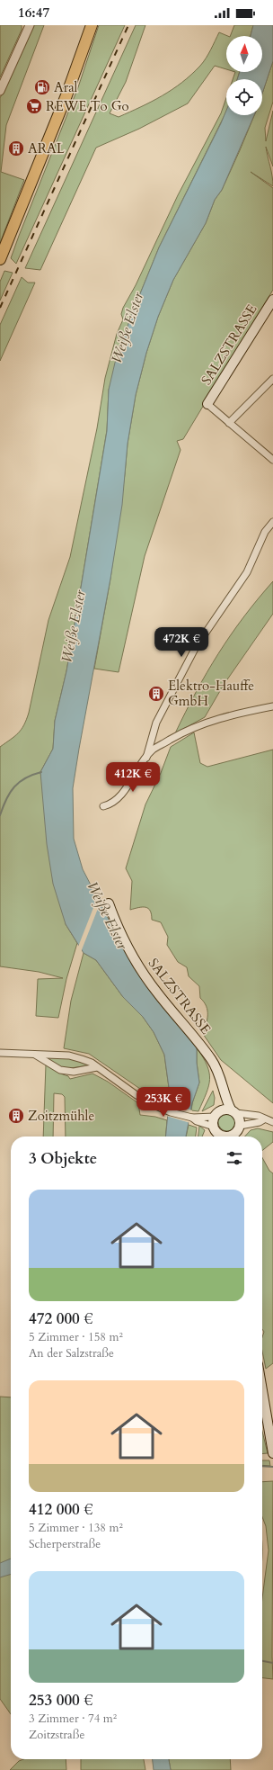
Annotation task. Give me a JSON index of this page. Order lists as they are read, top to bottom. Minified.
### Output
{"streets":{"main road":["SALZSTRASSE"]},"water":["Weiße Elster"],"places":{"fuel station":["Aral"],"supermarket":["REWE To Go"],"building":["ARAL","Elektro-Hauffe GmbH","Zoitzmühle"]},"north":"top","page":{"status":"16:47","price":["472K €","412K €","253K €"],"heading":"3 Objekte","list":[{"name":"472 000 €","note":"5 Zimmer · 158 m² · An der Salzstraße"},{"name":"412 000 €","note":"5 Zimmer · 138 m² · Scherperstraße"},{"name":"253 000 €","note":"3 Zimmer · 74 m² · Zoitzstraße"}]}}
